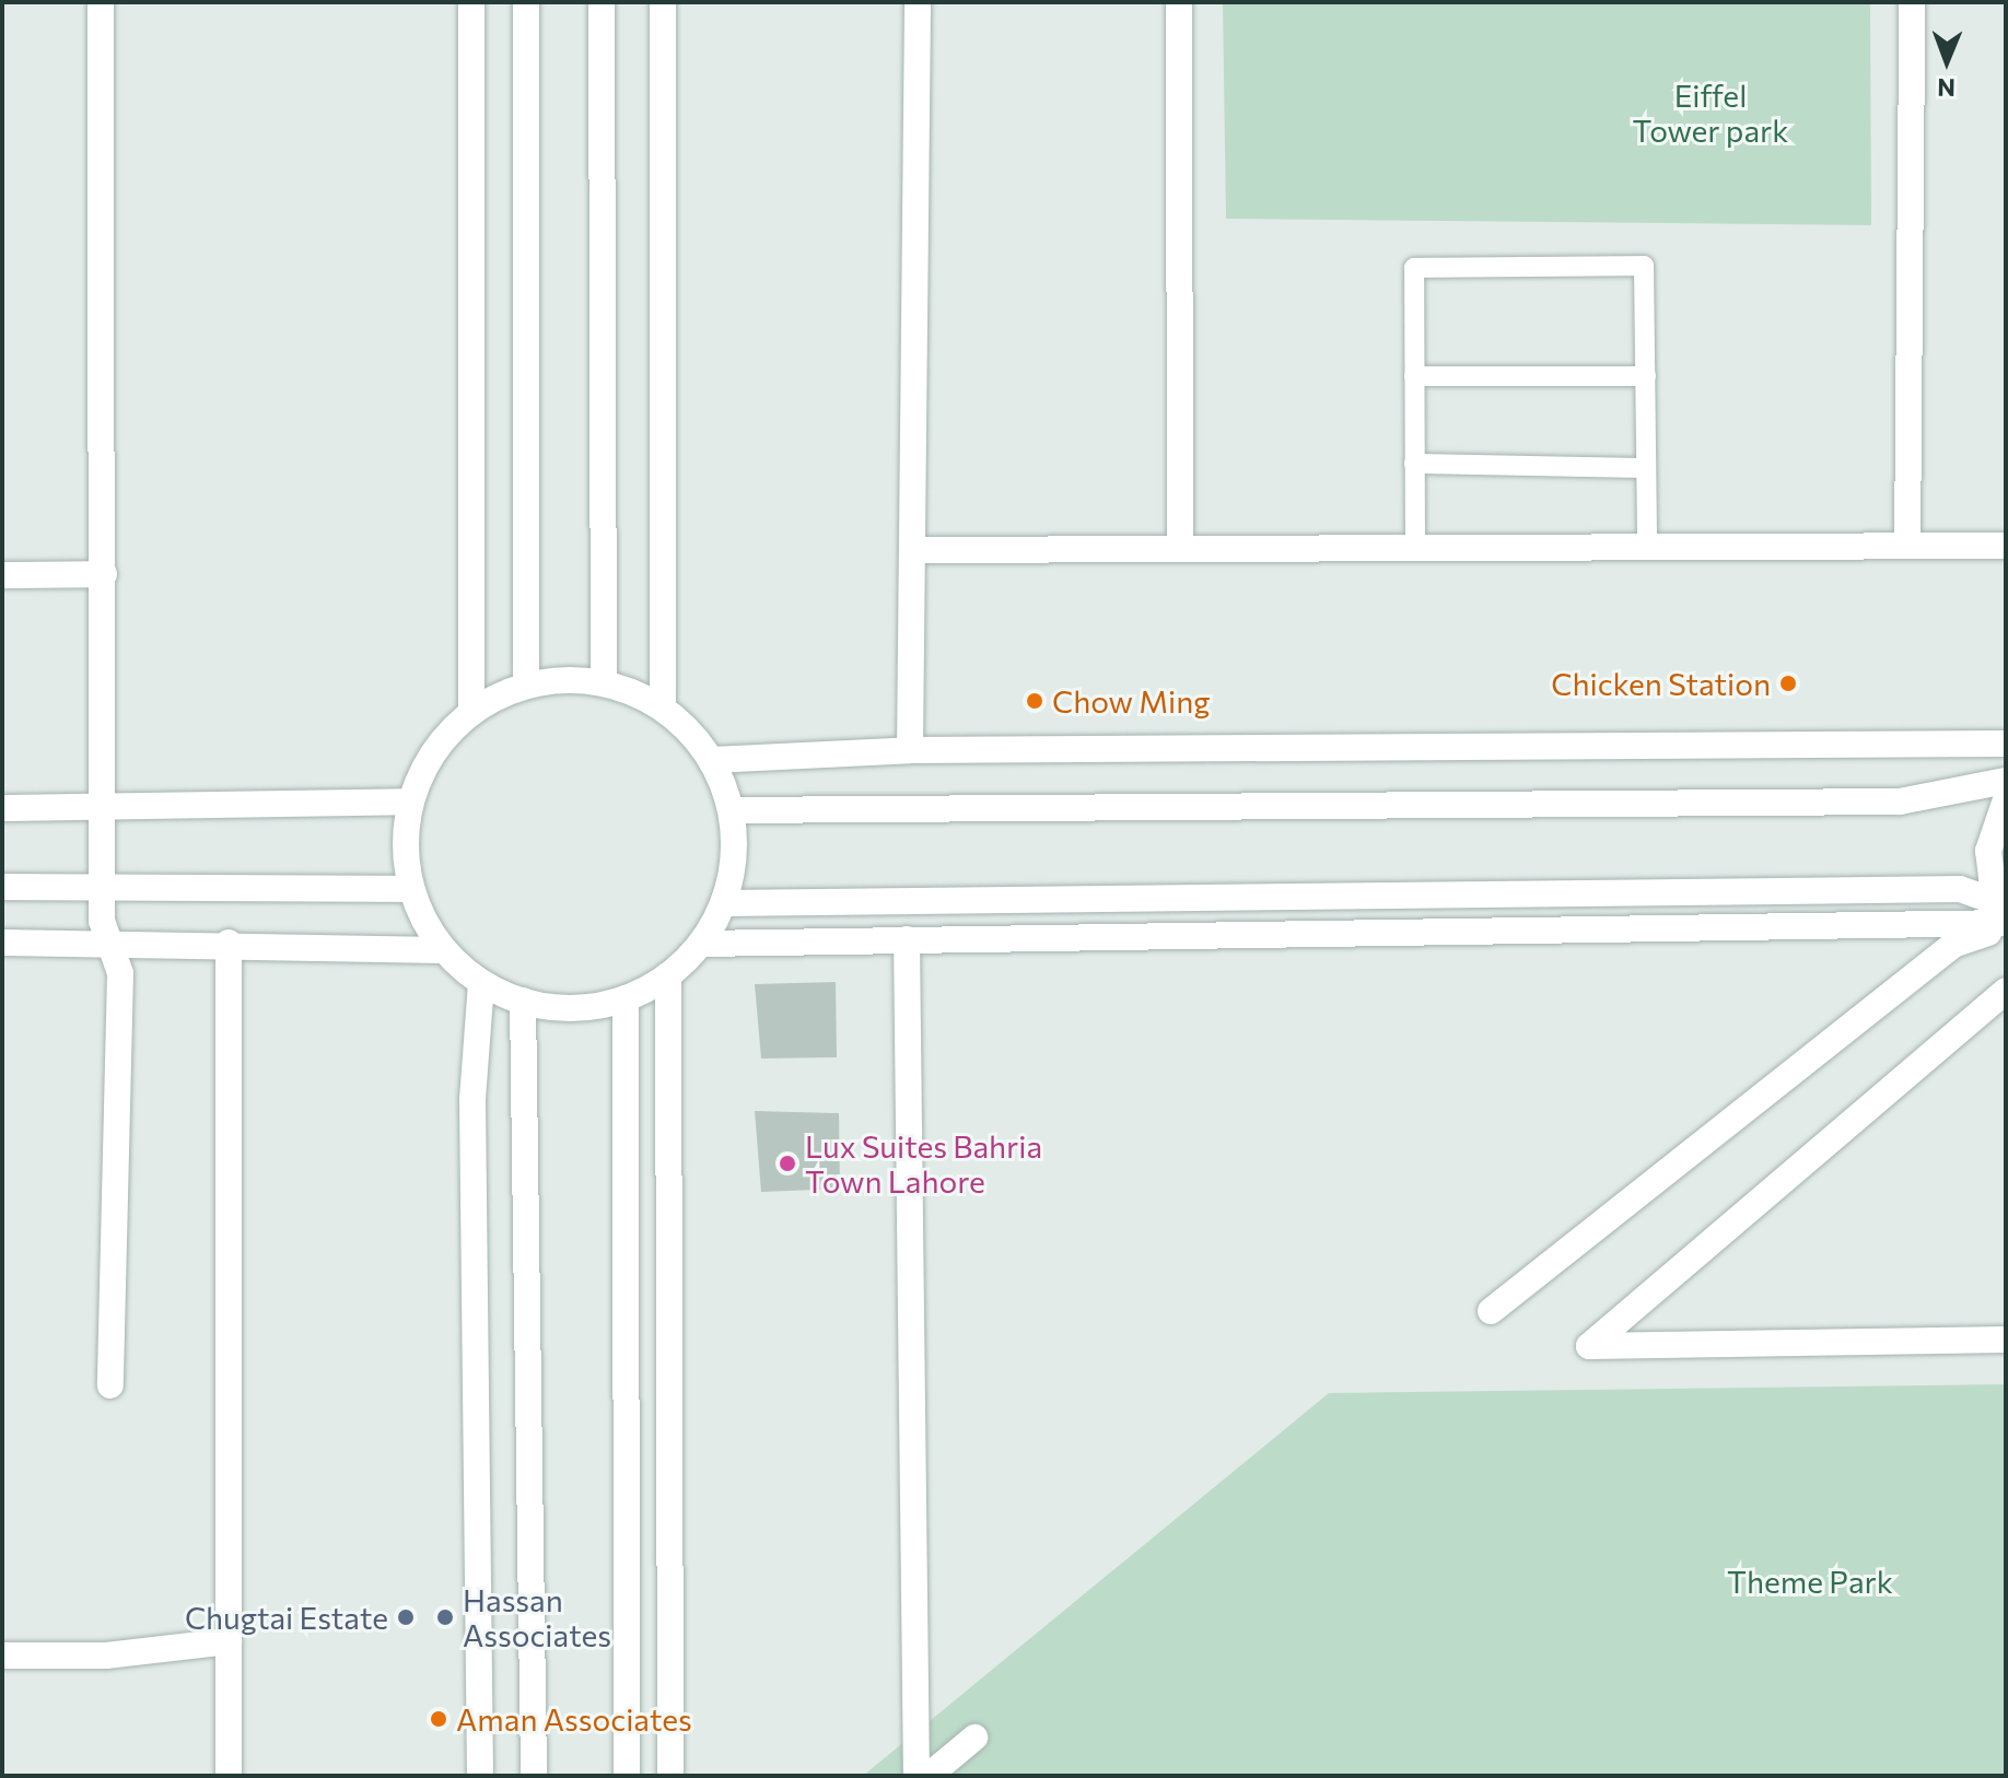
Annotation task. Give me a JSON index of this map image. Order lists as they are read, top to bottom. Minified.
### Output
{"parks":["Eiffel Tower park","Theme Park"],"places":["Chicken Station","Chow Ming","Lux Suites Bahria Town Lahore","Chugtai Estate","Hassan Associates","Aman Associates"],"north":"bottom"}
